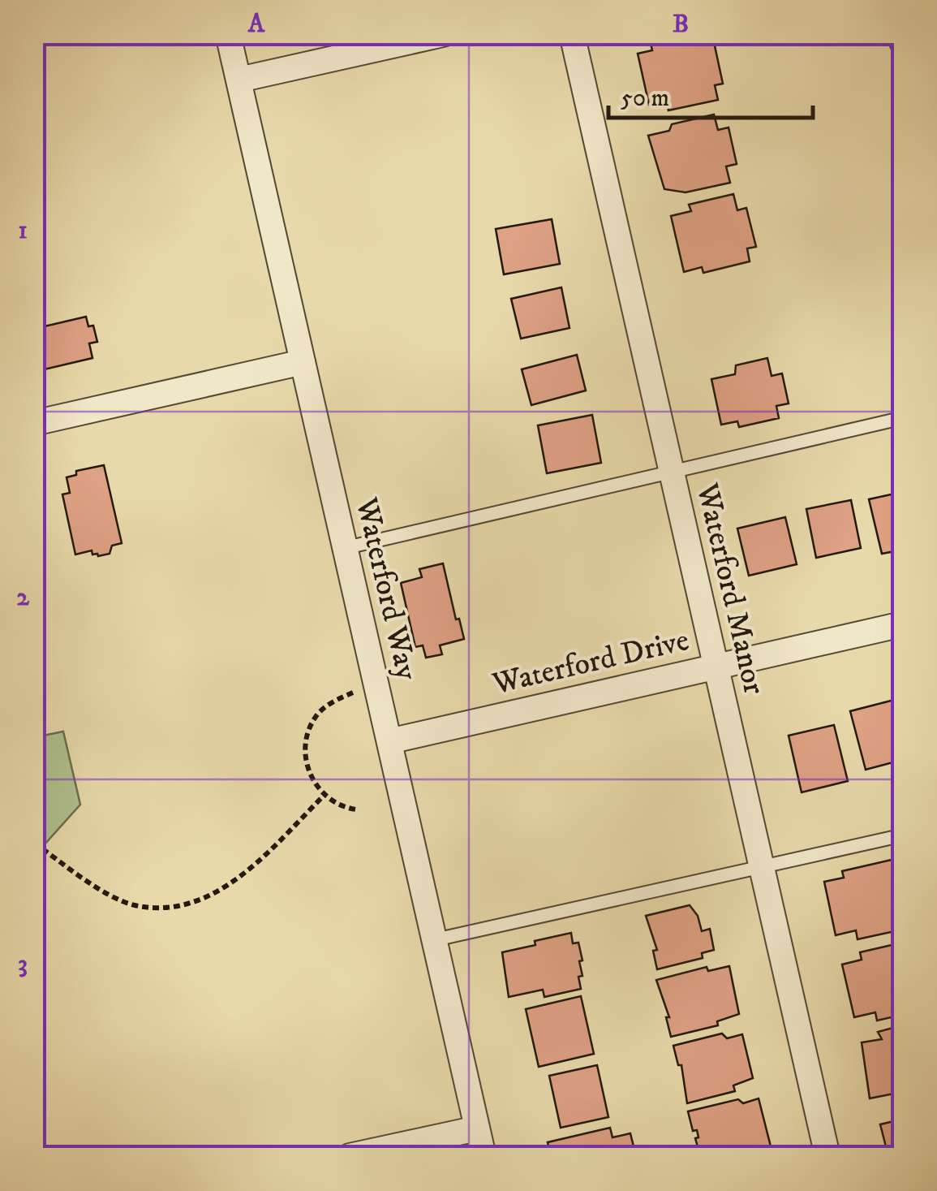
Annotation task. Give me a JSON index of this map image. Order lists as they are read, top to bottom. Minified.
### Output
{"streets":{"street":["Waterford Way","Waterford Manor","Waterford Drive"]},"crossings":[["Waterford Way","Waterford Drive"],["Waterford Manor","Waterford Drive"]],"scale_bar":"50 m","grid":{"columns":["A","B"],"rows":["1","2","3"]}}
